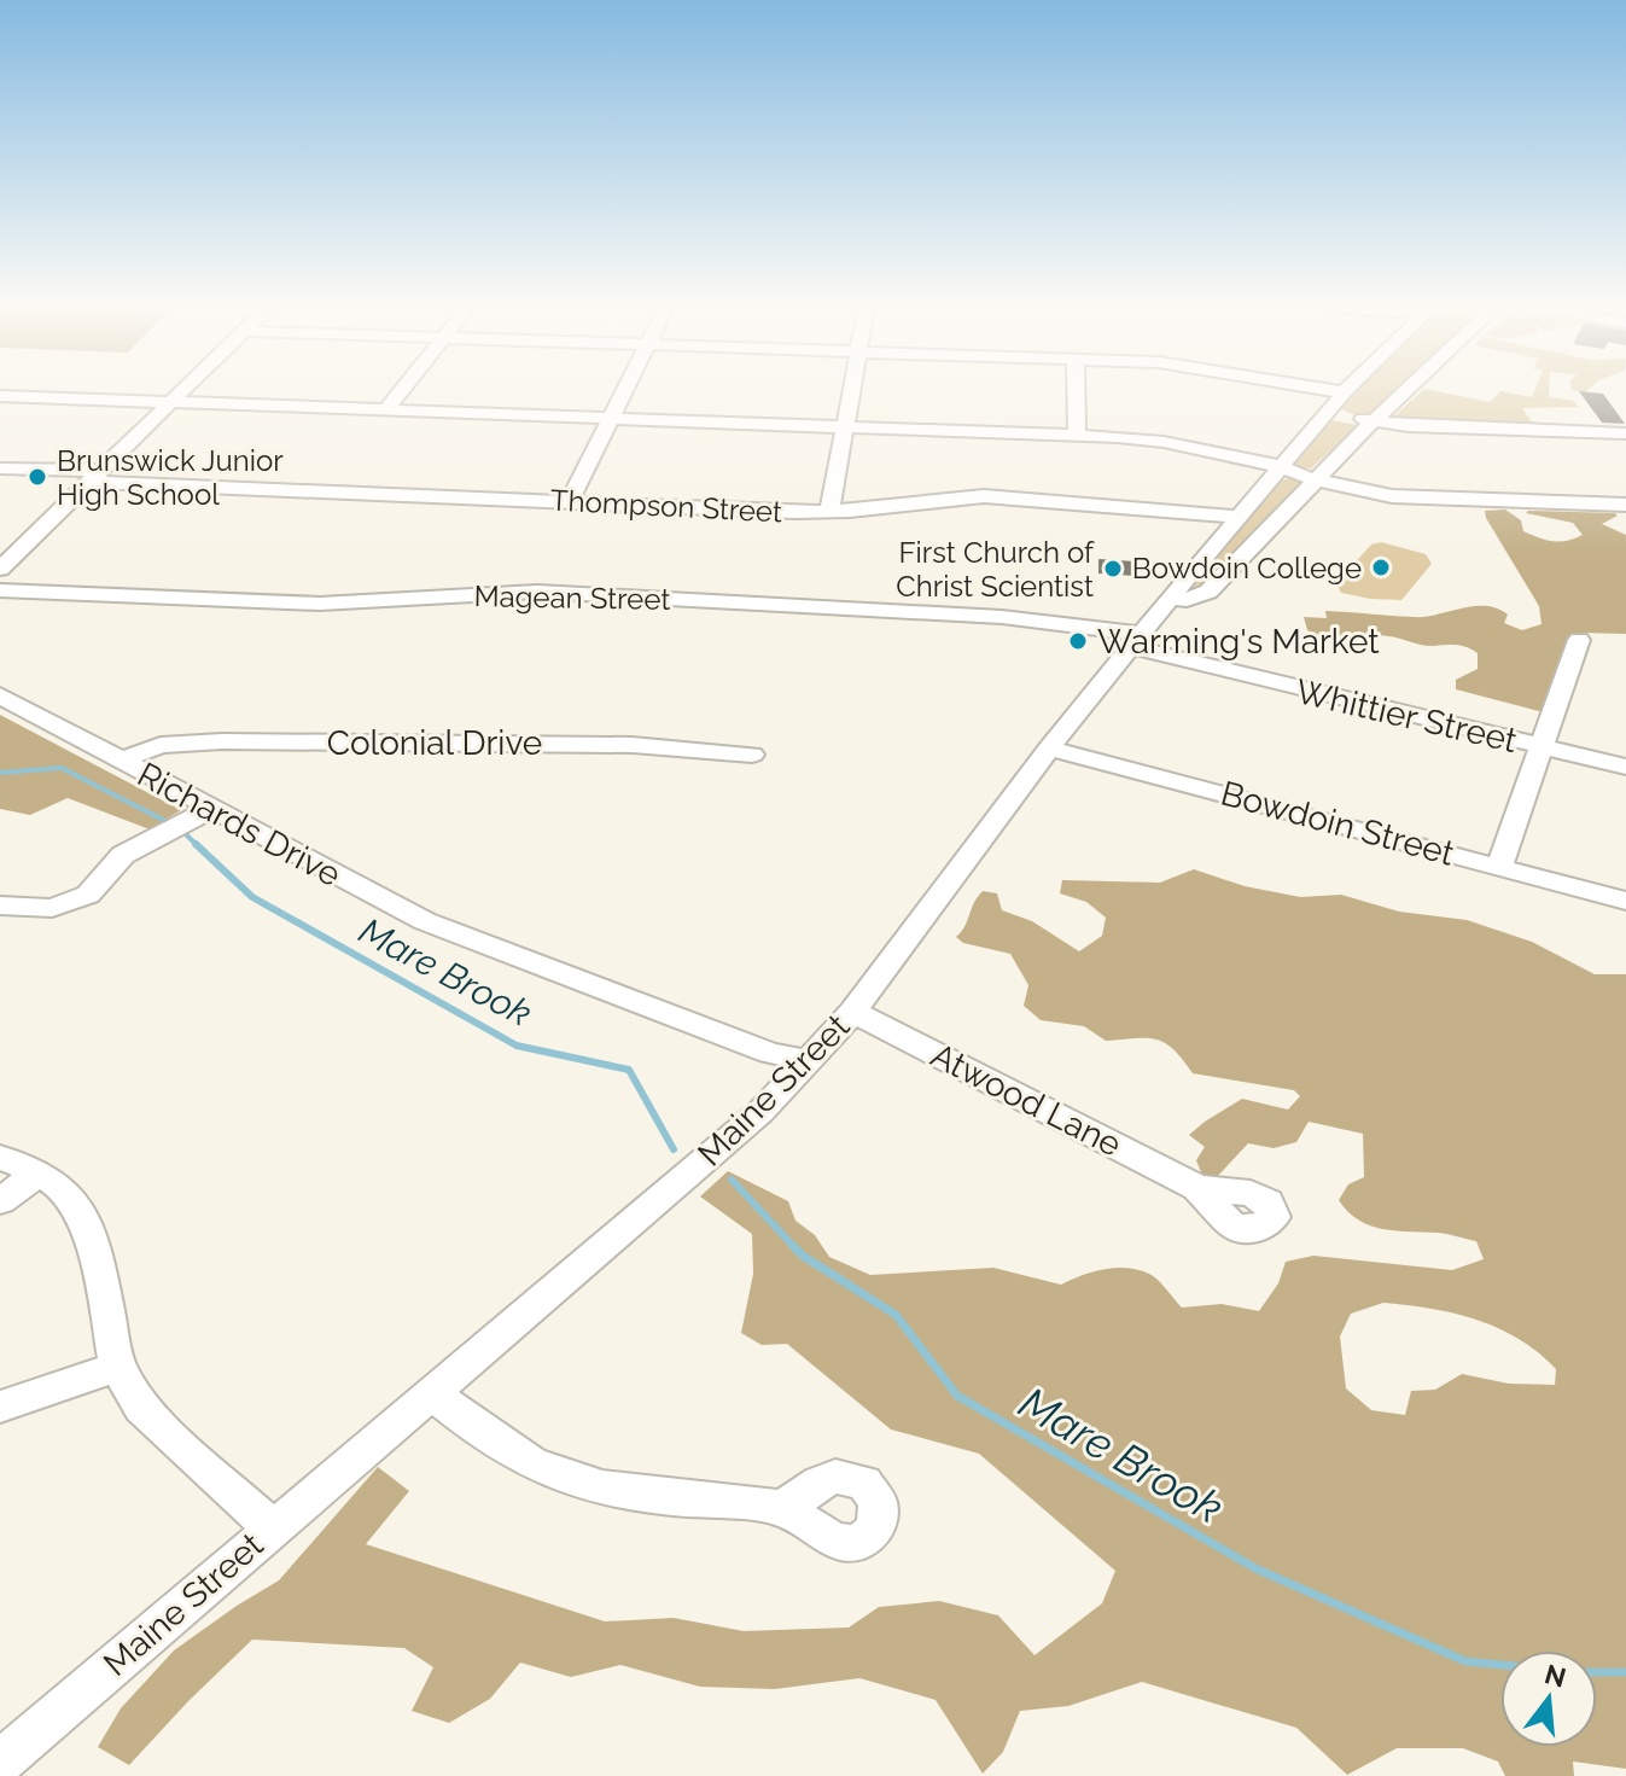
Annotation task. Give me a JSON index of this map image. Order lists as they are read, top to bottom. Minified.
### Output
{"streets":{"street":["Thompson Street","Magean Street","Whittier Street","Colonial Drive","Bowdoin Street","Richards Drive","Maine Street","Atwood Lane"]},"crossings":[["Thompson Street","Maine Street"],["Magean Street","Whittier Street"],["Magean Street","Maine Street"],["Whittier Street","Maine Street"],["Colonial Drive","Richards Drive"],["Bowdoin Street","Maine Street"],["Richards Drive","Maine Street"],["Maine Street","Atwood Lane"]],"water":["Mare Brook"],"places":["Brunswick Junior High School","Bowdoin College","First Church of Christ Scientist","Warming's Market"],"north":"top"}
